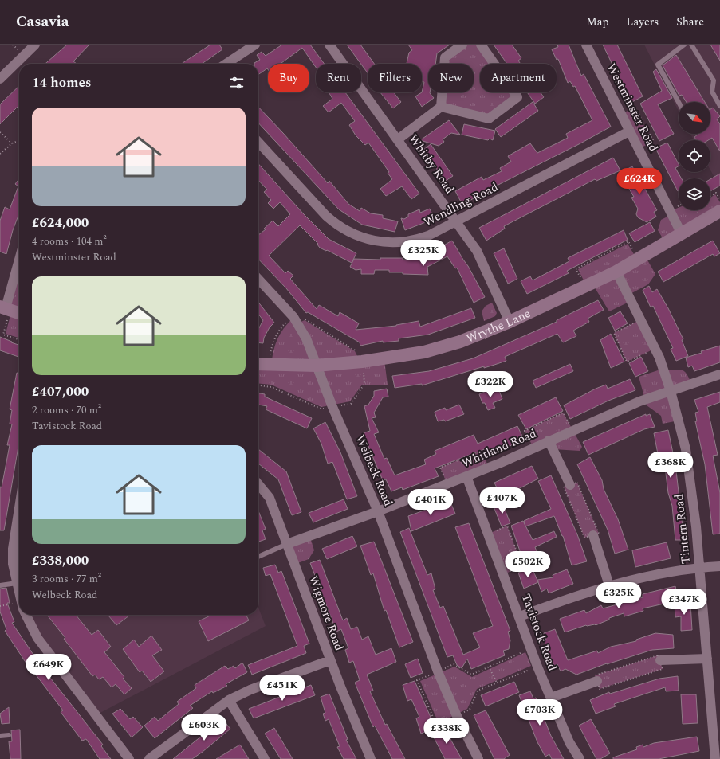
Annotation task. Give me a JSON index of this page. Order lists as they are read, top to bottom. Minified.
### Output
{"streets":{"main road":["Wrythe Lane"],"street":["Westminster Road","Whitby Road","Wendling Road","Whitland Road","Welbeck Road","Tintern Road","Wigmore Road","Tavistock Road"]},"crossings":[["Westminster Road","Wendling Road"],["Westminster Road","Wrythe Lane"],["Whitby Road","Wendling Road"],["Whitby Road","Wrythe Lane"],["Wrythe Lane","Welbeck Road"],["Wrythe Lane","Tintern Road"],["Whitland Road","Welbeck Road"],["Whitland Road","Tintern Road"],["Whitland Road","Wigmore Road"],["Whitland Road","Tavistock Road"]],"north":"bottom right","page":{"header":"Casavia","nav":["Map","Layers","Share"],"chip":["Buy","Rent","Filters","New","Apartment"],"heading":"14 homes","list":[{"name":"£624,000","note":"4 rooms · 104 m² · Westminster Road"},{"name":"£407,000","note":"2 rooms · 70 m² · Tavistock Road"},{"name":"£338,000","note":"3 rooms · 77 m² · Welbeck Road"}],"price":["£624K","£325K","£322K","£368K","£407K","£401K","£502K","£325K","£347K","£649K","£451K","£703K","£603K","£338K"]}}
